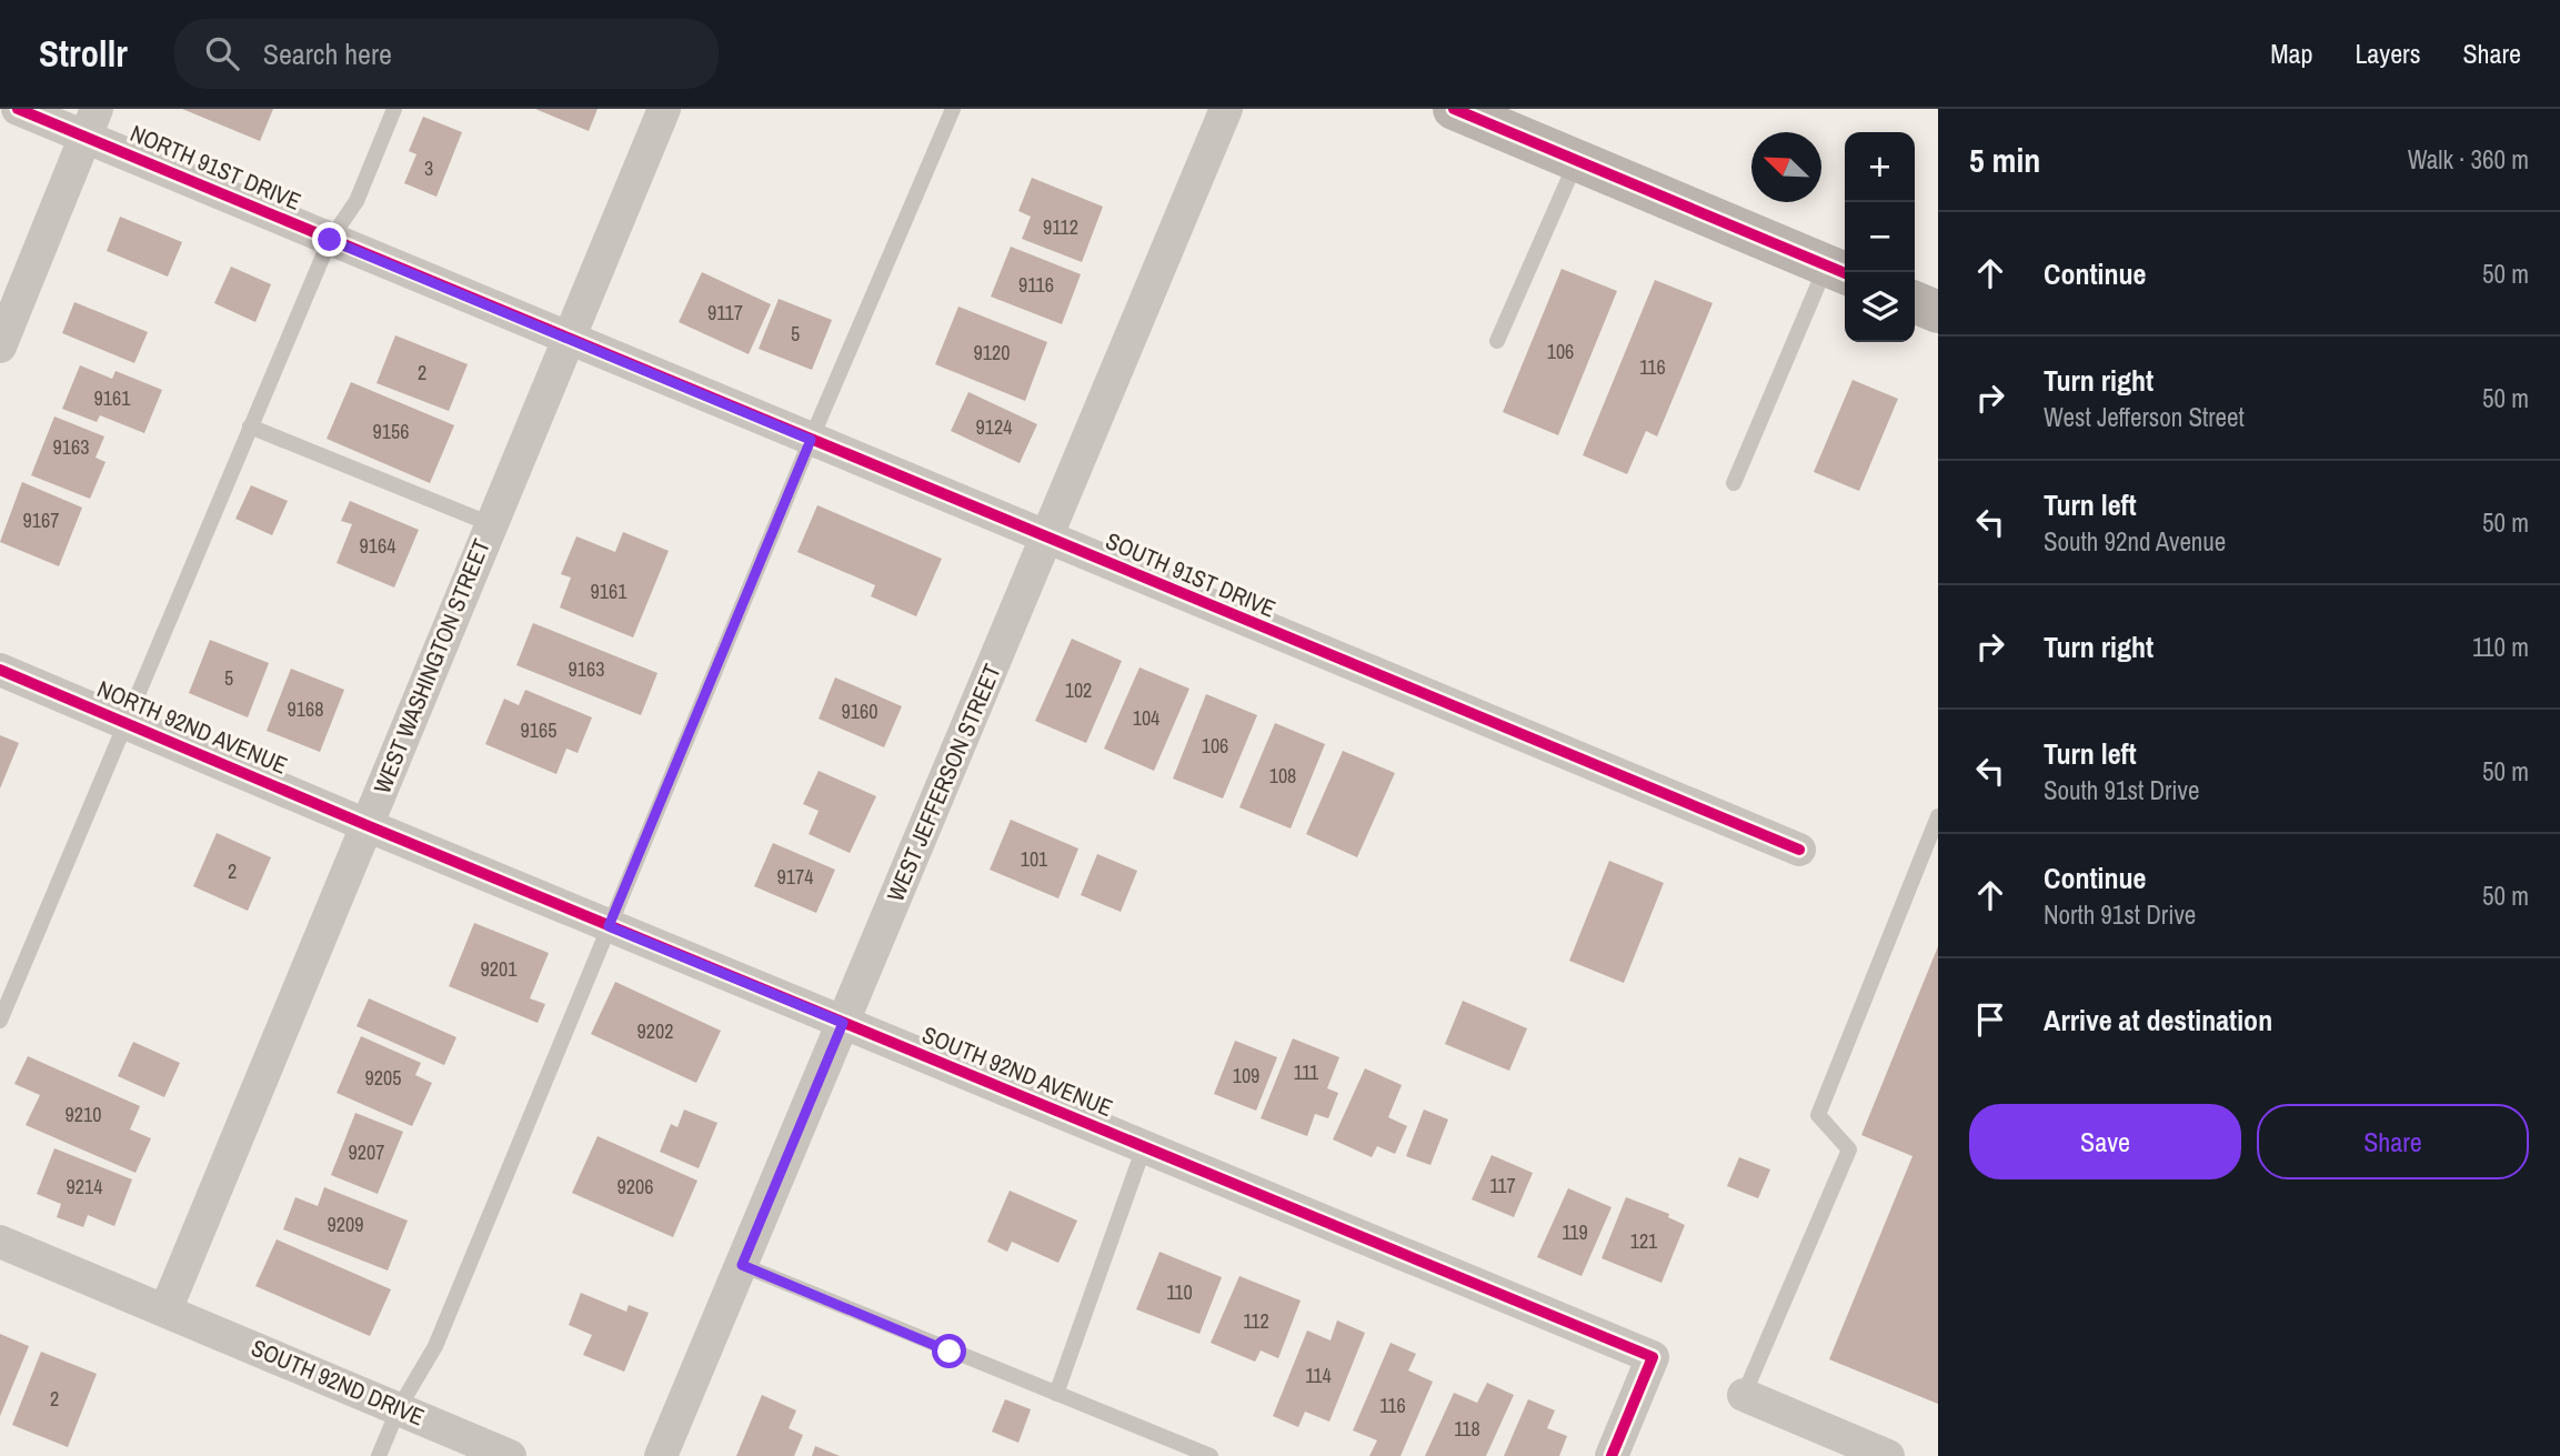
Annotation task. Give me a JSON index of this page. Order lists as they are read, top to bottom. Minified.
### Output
{"streets":{"street":["NORTH 91ST DRIVE","SOUTH 91ST DRIVE","WEST WASHINGTON STREET","NORTH 92ND AVENUE","WEST JEFFERSON STREET","SOUTH 92ND AVENUE","SOUTH 92ND DRIVE"]},"crossings":[["NORTH 91ST DRIVE","SOUTH 91ST DRIVE"],["NORTH 91ST DRIVE","WEST WASHINGTON STREET"],["SOUTH 91ST DRIVE","WEST WASHINGTON STREET"],["SOUTH 91ST DRIVE","WEST JEFFERSON STREET"],["WEST WASHINGTON STREET","NORTH 92ND AVENUE"],["WEST WASHINGTON STREET","SOUTH 92ND AVENUE"],["WEST WASHINGTON STREET","SOUTH 92ND DRIVE"],["NORTH 92ND AVENUE","SOUTH 92ND AVENUE"],["WEST JEFFERSON STREET","SOUTH 92ND AVENUE"]],"house_numbers":["3","9112","9116","9117","5","106","9120","116","2","9161","9124","9156","9163","9167","9164","9161","9163","5","102","9168","9160","104","9165","106","108","101","2","9174","9201","9202","111","109","9205","9210","9207","117","9214","9206","9209","119","121","110","112","114","2","116","118"],"north":"top left","page":{"header":"Strollr","search":"Search here","nav":["Map","Layers","Share"],"heading":["5 min","Walk · 360 m"],"map_buttons":["+","−"],"list":[["Continue","50 m"],["Turn right","West Jefferson Street","50 m"],["Turn left","South 92nd Avenue","50 m"],["Turn right","110 m"],["Turn left","South 91st Drive","50 m"],["Continue","North 91st Drive","50 m"],"Arrive at destination"],"buttons":["Save","Share"]}}
